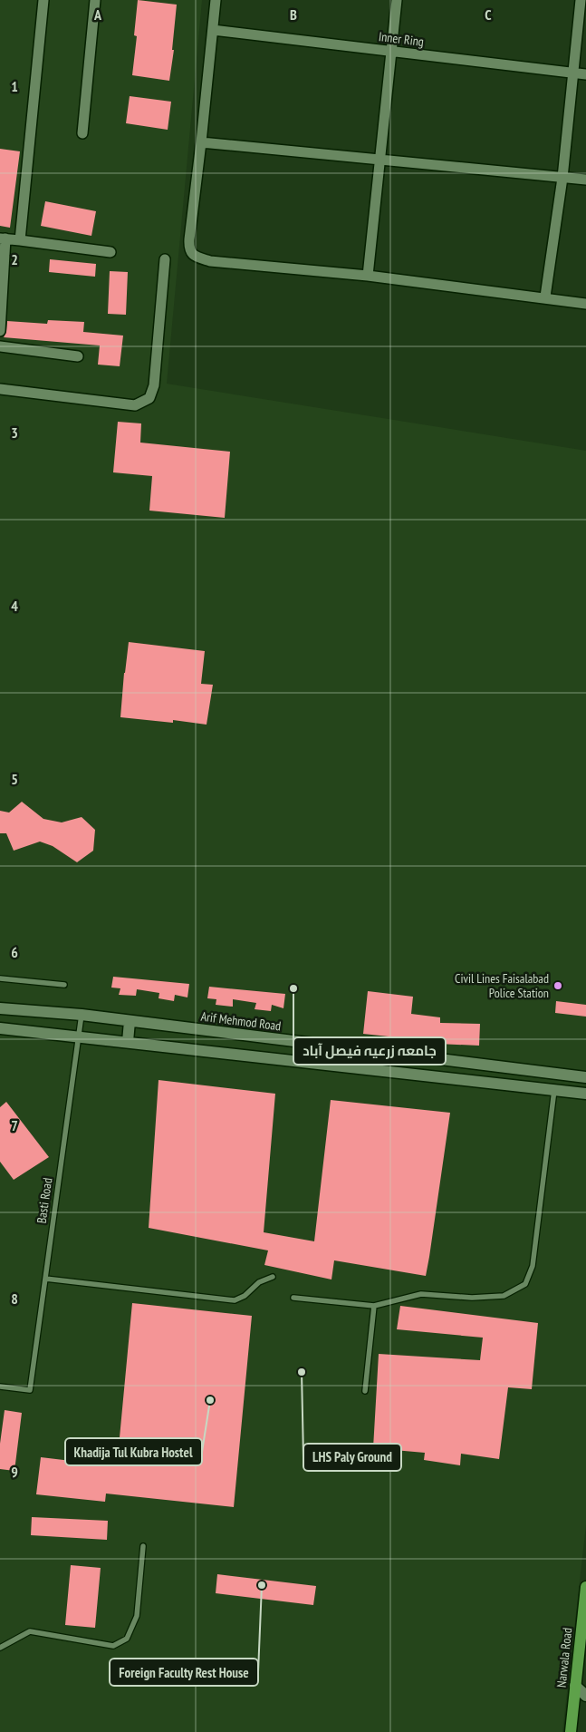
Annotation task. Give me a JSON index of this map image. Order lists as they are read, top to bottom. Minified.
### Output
{"streets":{"main road":["Narwala Road"],"street":["Inner Ring","Arif Mehmod Road"],"lane":["Basti Road"]},"crossings":[["Arif Mehmod Road","Basti Road"]],"places":["Civil Lines Faisalabad Police Station","جامعہ زرعیہ فیصل آباد","LHS Paly Ground","Khadija Tul Kubra Hostel","Foreign Faculty Rest House"],"grid":{"columns":["A","B","C"],"rows":["1","2","3","4","5","6","7","8","9"]}}
